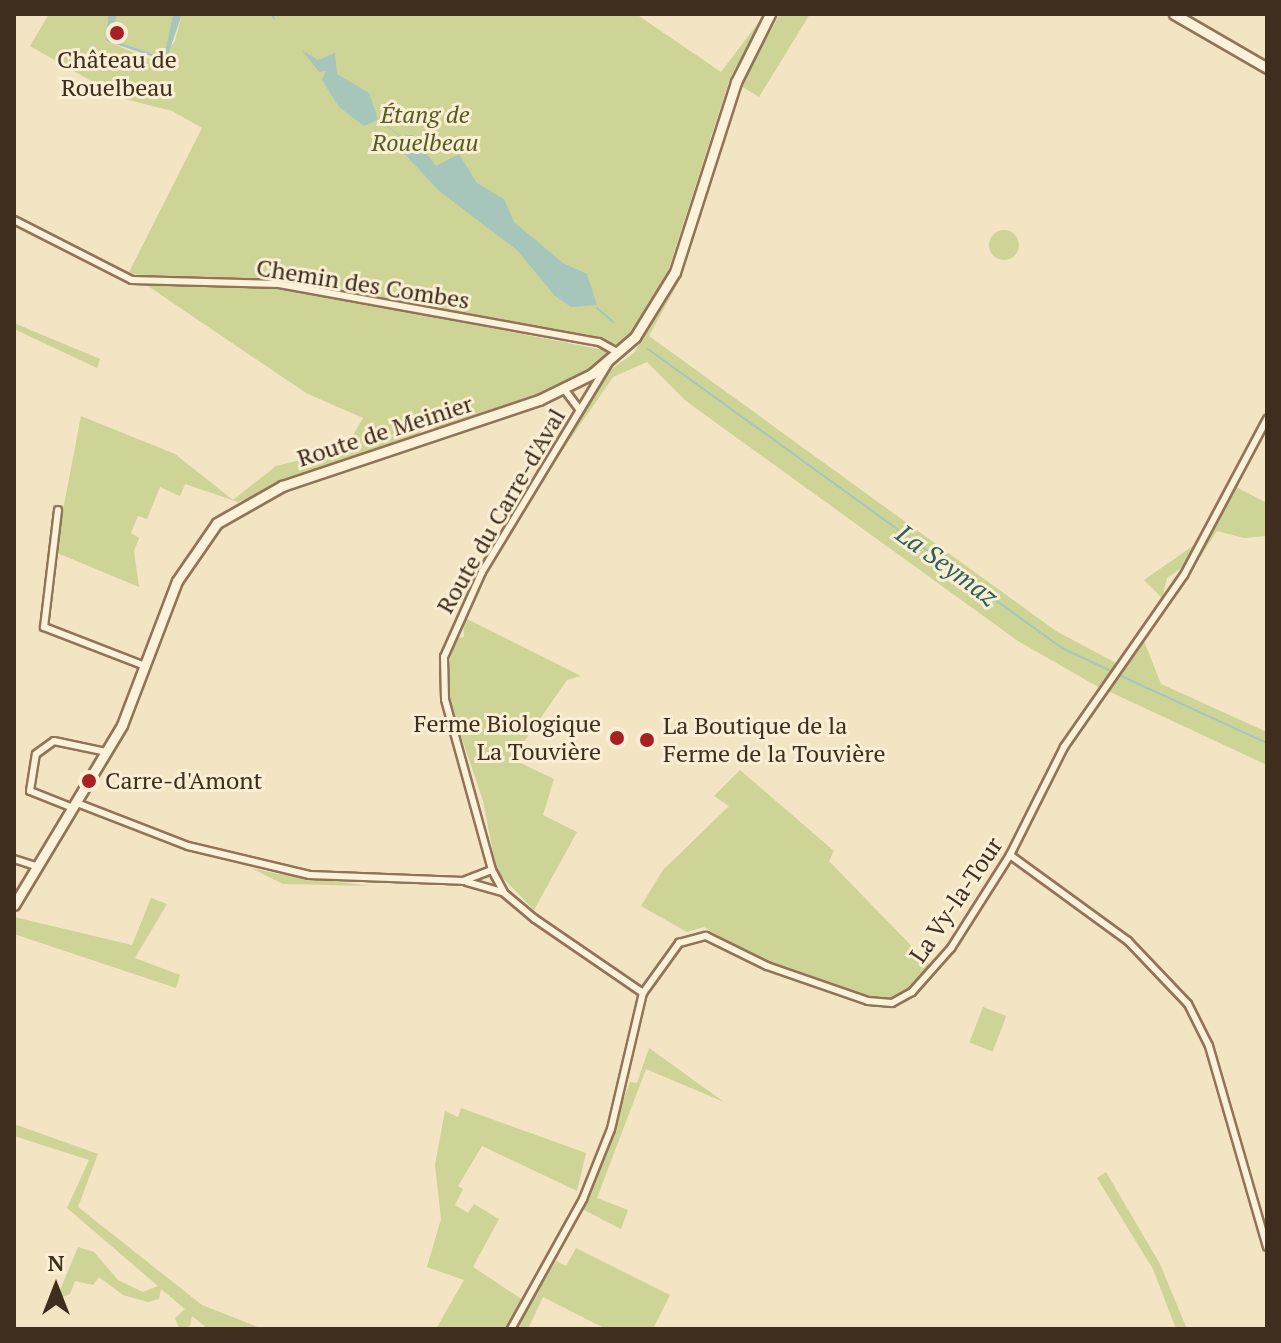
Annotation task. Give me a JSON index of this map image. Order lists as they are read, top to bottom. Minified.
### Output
{"streets":{"street":["Chemin des Combes","Route de Meinier","Route du Carre-d'Aval","La Vy-la-Tour"]},"crossings":[["Chemin des Combes","Route de Meinier"],["Route de Meinier","Route du Carre-d'Aval"]],"water":["La Seymaz"],"parks":["Étang de Rouelbeau"],"places":["Château de Rouelbeau","Ferme Biologique La Touvière","La Boutique de la Ferme de la Touvière","Carre-d'Amont"],"north":"top"}
